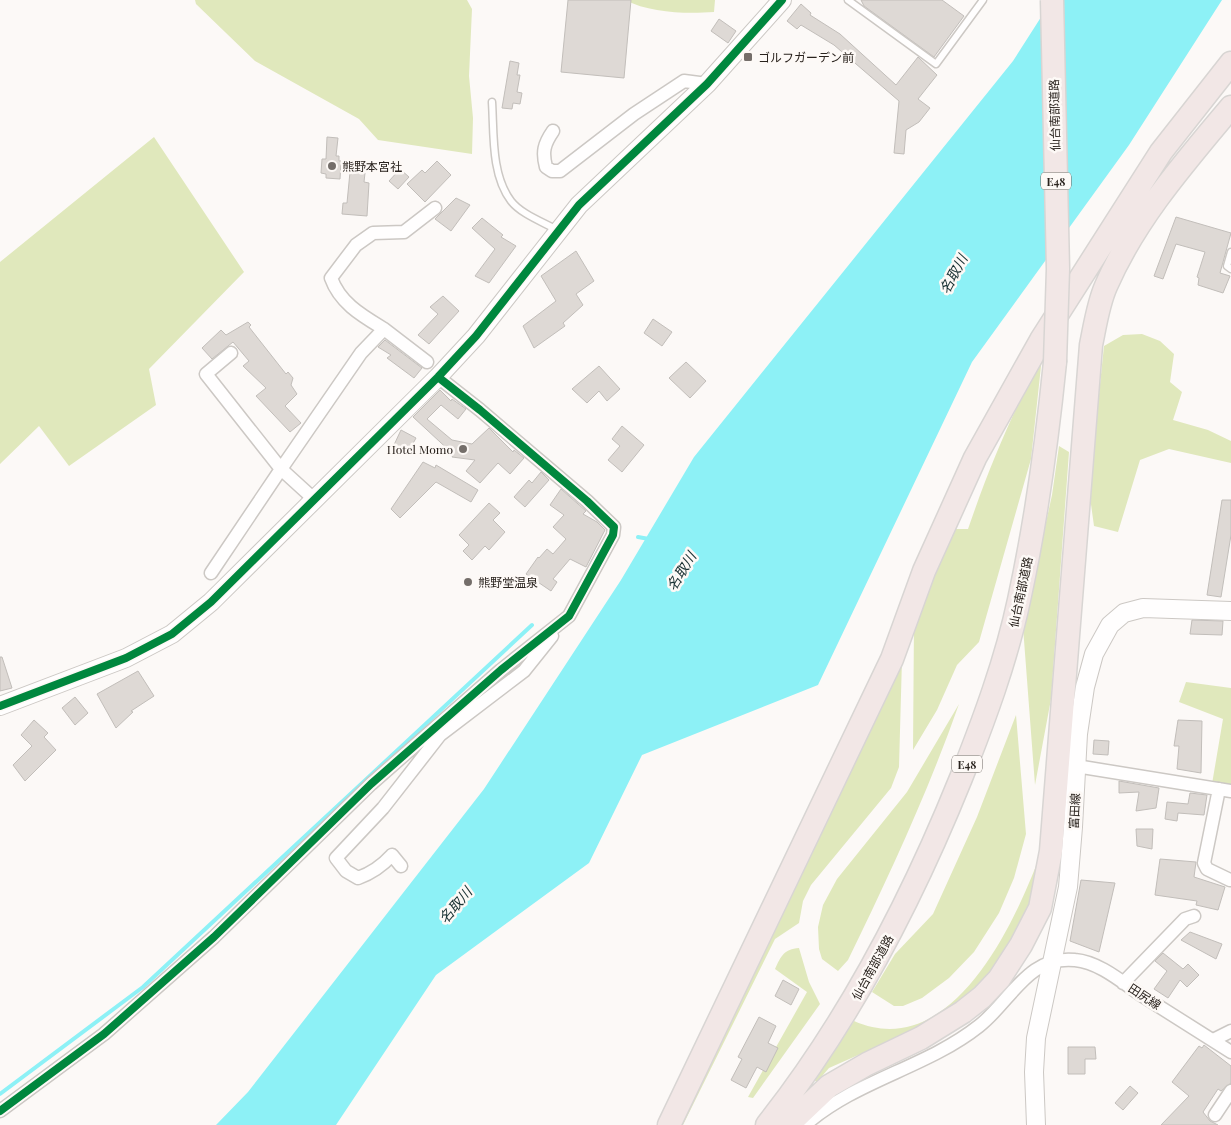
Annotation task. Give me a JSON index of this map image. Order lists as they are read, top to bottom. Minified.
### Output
{"streets":{"highway":["仙台南部道路","E48"],"street":["富田線","田尻線"]},"crossings":[["富田線","田尻線"]],"water":["名取川"],"places":{"transit":["ゴルフガーデン前"],"other":["熊野本宮社","Hotel Momo","熊野堂温泉"]}}
